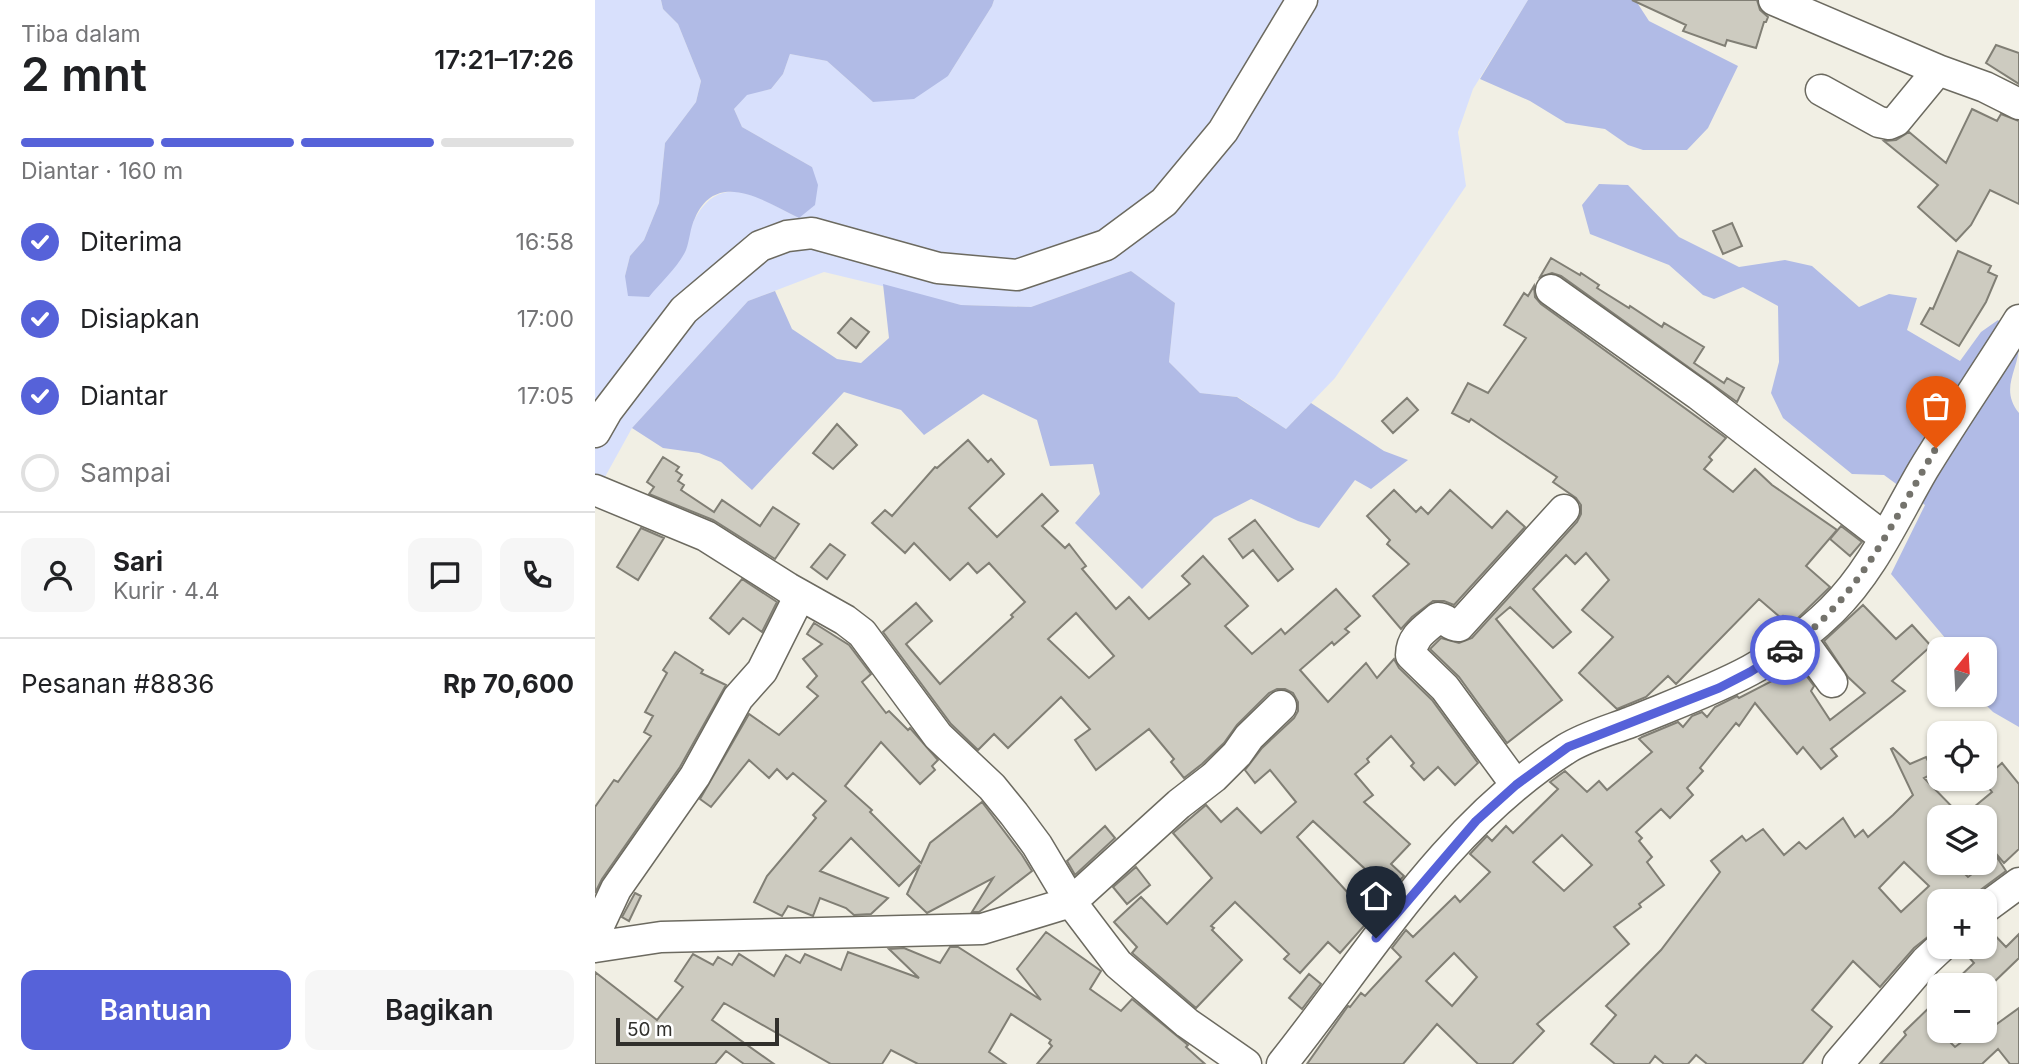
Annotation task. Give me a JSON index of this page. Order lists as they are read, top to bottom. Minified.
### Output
{"scale_bar":"50 m","north":"top","page":{"heading":["2 mnt","Tiba dalam","17:21–17:26"],"panel":["Sari","Kurir · 4.4","Pesanan #8836","Rp 70,600"],"bar":"Diantar · 160 m","list":[["Diterima","16:58"],["Disiapkan","17:00"],["Diantar","17:05"],"Sampai"],"map_buttons":["+","−"],"buttons":["Bantuan","Bagikan"],"scale":"50 m"}}
